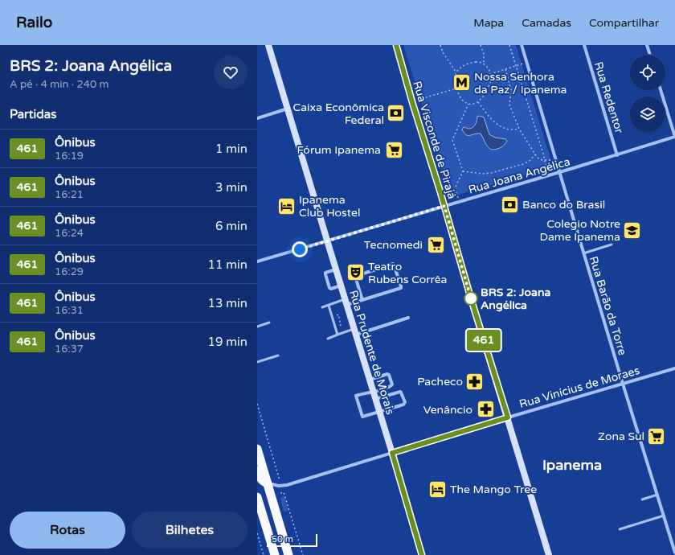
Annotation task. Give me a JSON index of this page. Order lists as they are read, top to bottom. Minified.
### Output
{"streets":{"main road":["Rua Visconde de Pirajá","Rua Prudente de Morais"],"street":["Rua Redentor","Rua Joana Angélica","Rua Barão da Torre","Rua Vinícius de Moraes"]},"crossings":[["Rua Redentor","Rua Joana Angélica"],["Rua Visconde de Pirajá","Rua Joana Angélica"],["Rua Visconde de Pirajá","Rua Vinícius de Moraes"],["Rua Joana Angélica","Rua Barão da Torre"],["Rua Joana Angélica","Rua Prudente de Morais"],["Rua Barão da Torre","Rua Vinícius de Moraes"],["Rua Prudente de Morais","Rua Vinícius de Moraes"]],"districts":["Ipanema"],"places":{"metro station":["Nossa Senhora da Paz / Ipanema"],"bank":["Caixa Econômica Federal","Banco do Brasil"],"supermarket":["Fórum Ipanema","Tecnomedi","Zona Sul"],"hotel":["Ipanema Club Hostel","The Mango Tree"],"school or university":["Colegio Notre Dame Ipanema"],"theatre":["Teatro Rubens Corrêa"],"other":["BRS 2: Joana Angélica"],"pharmacy":["Pacheco","Venâncio"]},"lines":["bus line 461"],"scale_bar":"50 m","page":{"header":"Railo","nav":["Mapa","Camadas","Compartilhar"],"heading":[["BRS 2: Joana Angélica","A pé · 4 min · 240 m"],"Partidas"],"on_map":"461","list":[{"mark":"461","name":"Ônibus","note":"16:19","value":"1 min"},{"mark":"461","name":"Ônibus","note":"16:21","value":"3 min"},{"mark":"461","name":"Ônibus","note":"16:24","value":"6 min"},{"mark":"461","name":"Ônibus","note":"16:29","value":"11 min"},{"mark":"461","name":"Ônibus","note":"16:31","value":"13 min"},{"mark":"461","name":"Ônibus","note":"16:37","value":"19 min"}],"buttons":["Rotas","Bilhetes"],"scale":"50 m"}}
